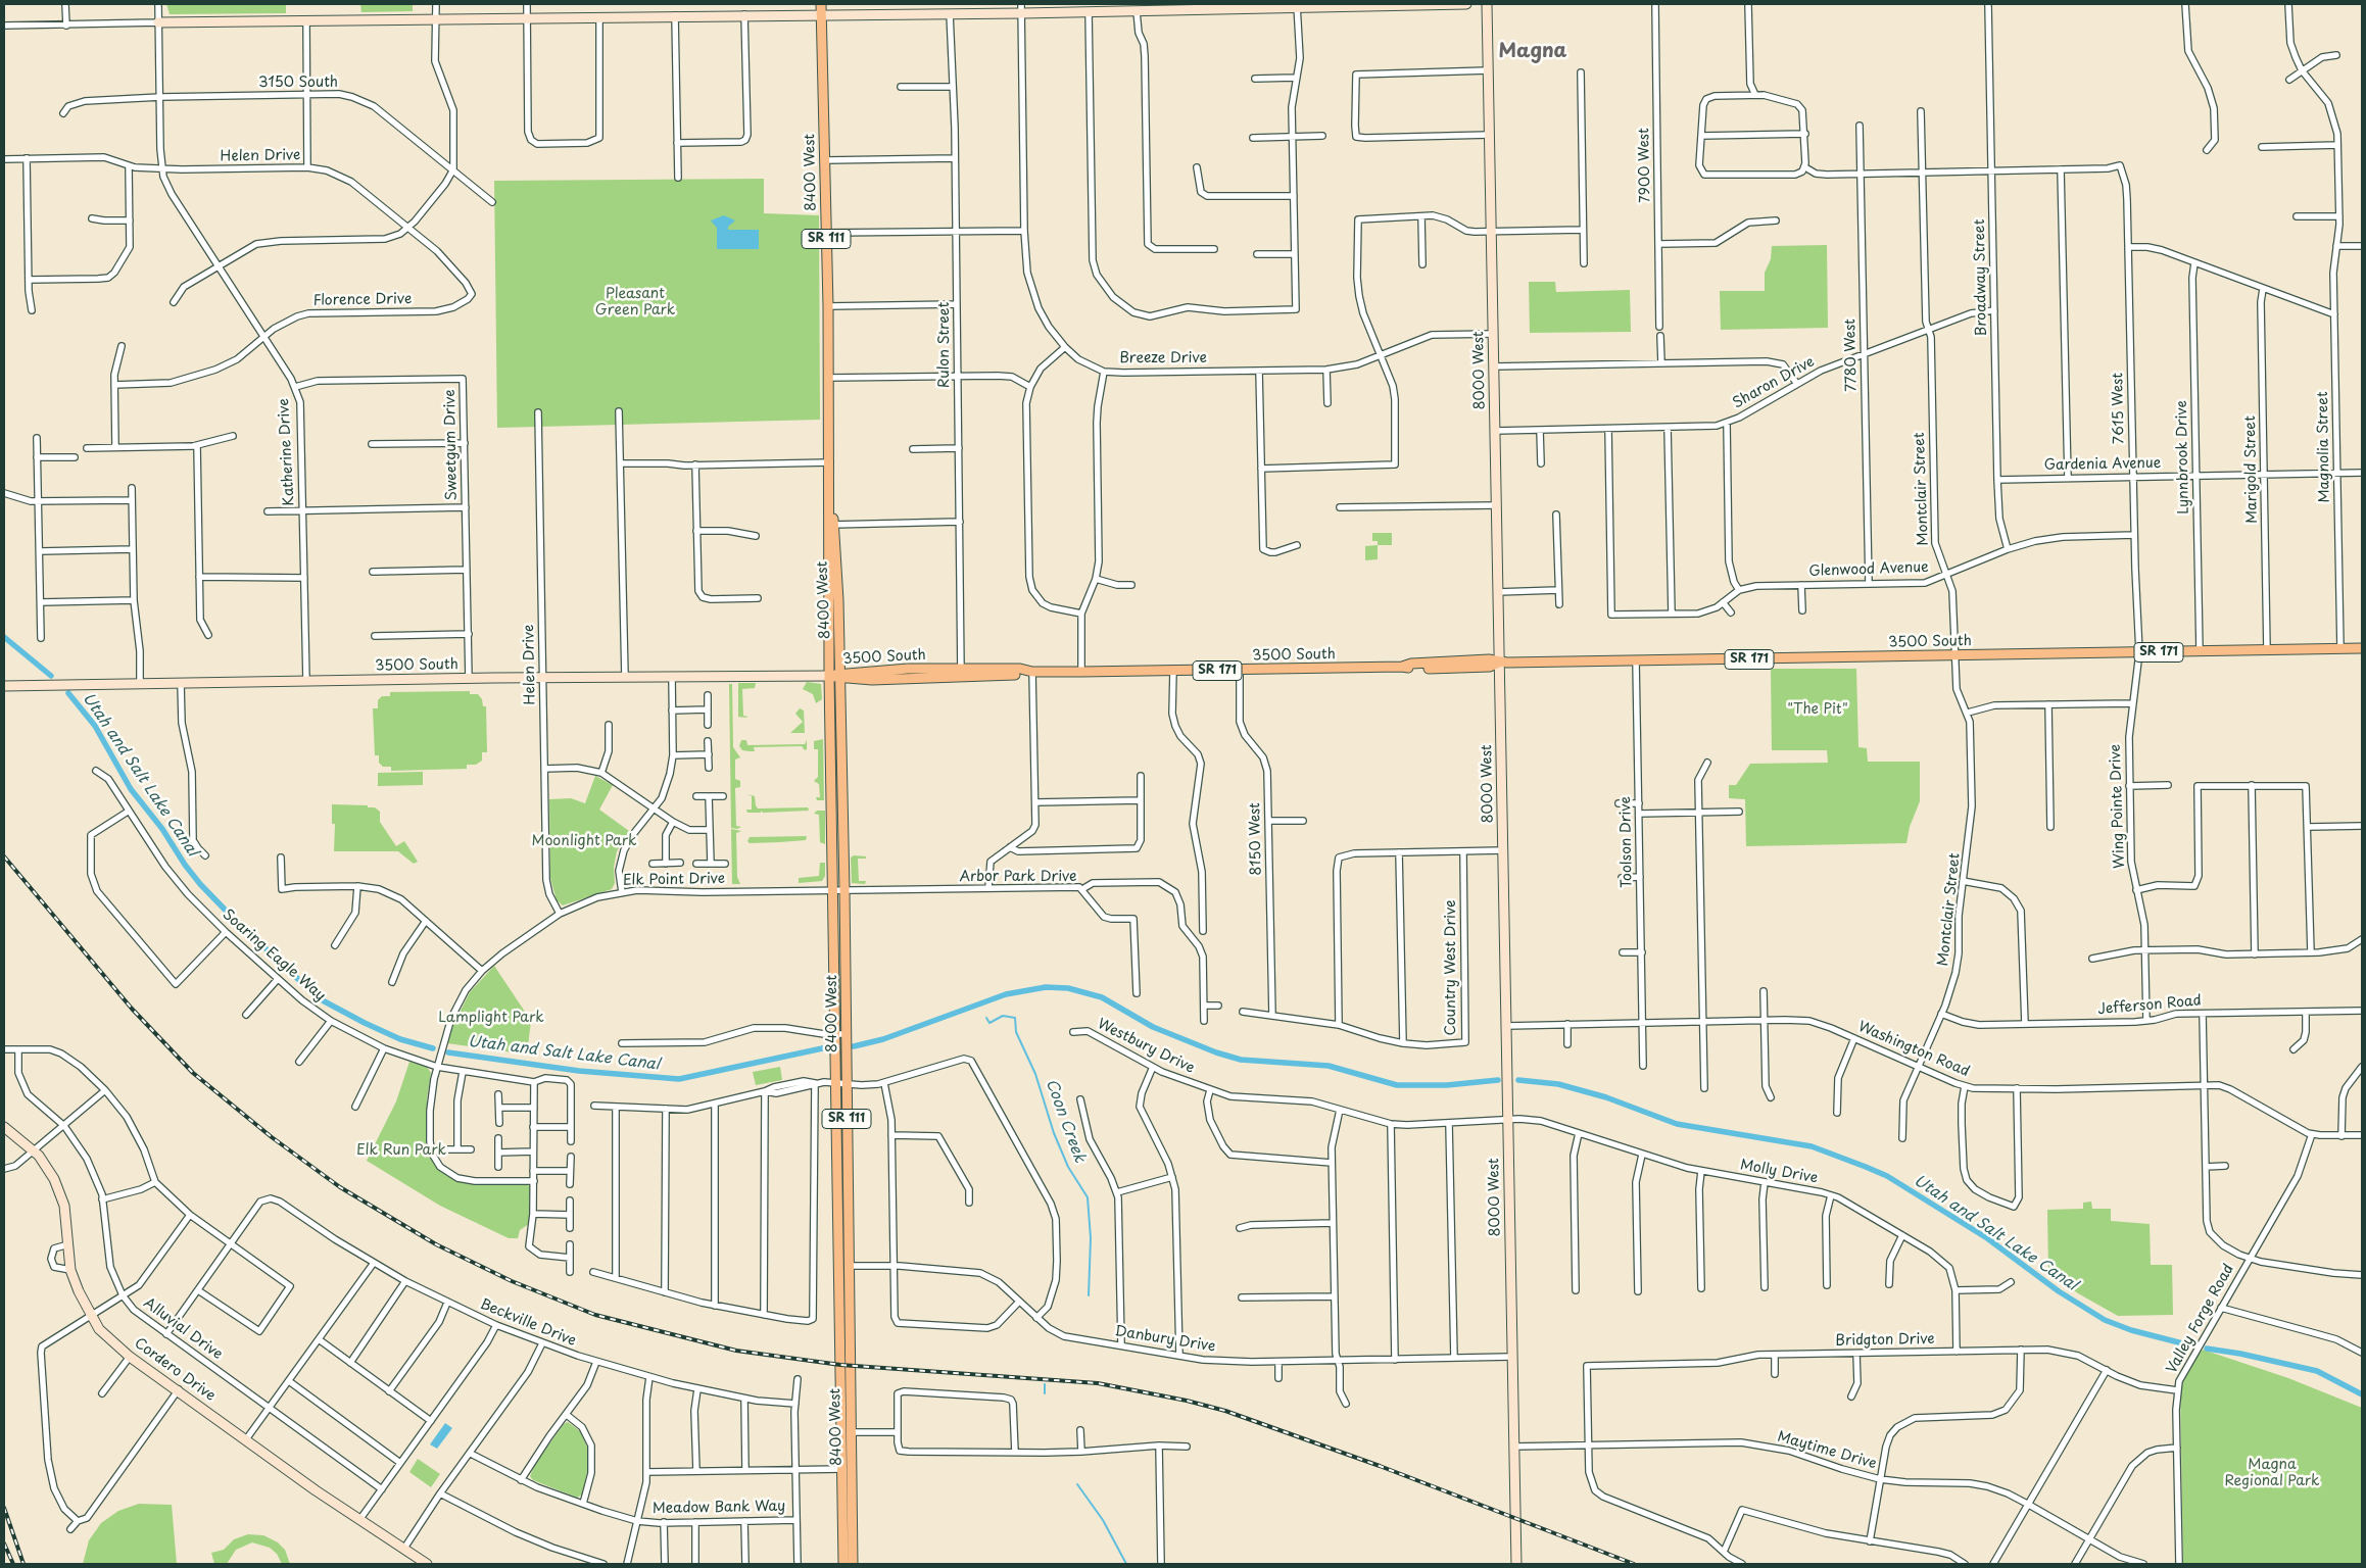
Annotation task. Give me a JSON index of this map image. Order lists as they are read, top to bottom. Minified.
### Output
{"streets":{"main road":["8400 West","SR 111","3500 South","SR 171"],"street":["3150 South","Helen Drive","7900 West","Broadway Street","Florence Drive","Rulon Street","7780 West","Breeze Drive","8000 West","Sharon Drive","7615 West","Sweetgum Drive","Magnolia Street","Katherine Drive","Lynnbrook Drive","Gardenia Avenue","Marigold Street","Montclair Street","Glenwood Avenue","Wing Pointe Drive","8150 West","Toolson Drive","Arbor Park Drive","Elk Point Drive","Soaring Eagle Way","Country West Drive","Jefferson Road","Westbury Drive","Washington Road","Molly Drive","Valley Forge Road","Beckville Drive","Alluvial Drive","Danbury Drive","Bridgton Drive","Cordero Drive","Maytime Drive","Meadow Bank Way"]},"crossings":[["3150 South","Katherine Drive"],["Helen Drive","Florence Drive"],["Helen Drive","Katherine Drive"],["Helen Drive","3500 South"],["Helen Drive","Elk Point Drive"],["8400 West","3500 South"],["8400 West","Arbor Park Drive"],["8400 West","Elk Point Drive"],["8400 West","Danbury Drive"],["Broadway Street","Sharon Drive"],["Broadway Street","Gardenia Avenue"],["Broadway Street","Glenwood Avenue"],["Florence Drive","Katherine Drive"],["Rulon Street","3500 South"],["7780 West","Sharon Drive"],["7780 West","Glenwood Avenue"],["Breeze Drive","8000 West"],["8000 West","Sharon Drive"],["8000 West","3500 South"],["8000 West","Westbury Drive"],["8000 West","Washington Road"],["8000 West","Molly Drive"],["8000 West","Danbury Drive"],["8000 West","Maytime Drive"],["Sharon Drive","Montclair Street"],["Sharon Drive","Glenwood Avenue"],["7615 West","Gardenia Avenue"],["7615 West","Glenwood Avenue"],["7615 West","3500 South"],["7615 West","Wing Pointe Drive"],["Sweetgum Drive","Katherine Drive"],["Sweetgum Drive","3500 South"],["Magnolia Street","Gardenia Avenue"],["Magnolia Street","3500 South"],["Katherine Drive","3500 South"],["Lynnbrook Drive","Gardenia Avenue"],["Lynnbrook Drive","3500 South"],["Gardenia Avenue","Marigold Street"],["Marigold Street","3500 South"],["Montclair Street","Glenwood Avenue"],["Montclair Street","3500 South"],["Montclair Street","Jefferson Road"],["Montclair Street","Washington Road"],["3500 South","Wing Pointe Drive"],["3500 South","8150 West"],["3500 South","Toolson Drive"],["Wing Pointe Drive","Jefferson Road"],["8150 West","Country West Drive"],["Toolson Drive","Washington Road"],["Arbor Park Drive","Elk Point Drive"],["Elk Point Drive","Soaring Eagle Way"],["Westbury Drive","Molly Drive"],["Washington Road","Valley Forge Road"],["Molly Drive","Bridgton Drive"],["Valley Forge Road","Bridgton Drive"],["Bridgton Drive","Maytime Drive"]],"districts":["Magna"],"water":["Utah and Salt Lake Canal","Coon Creek"],"parks":["Pleasant Green Park","\"The Pit\"","Moonlight Park","Lamplight Park","Elk Run Park","Magna Regional Park"]}
